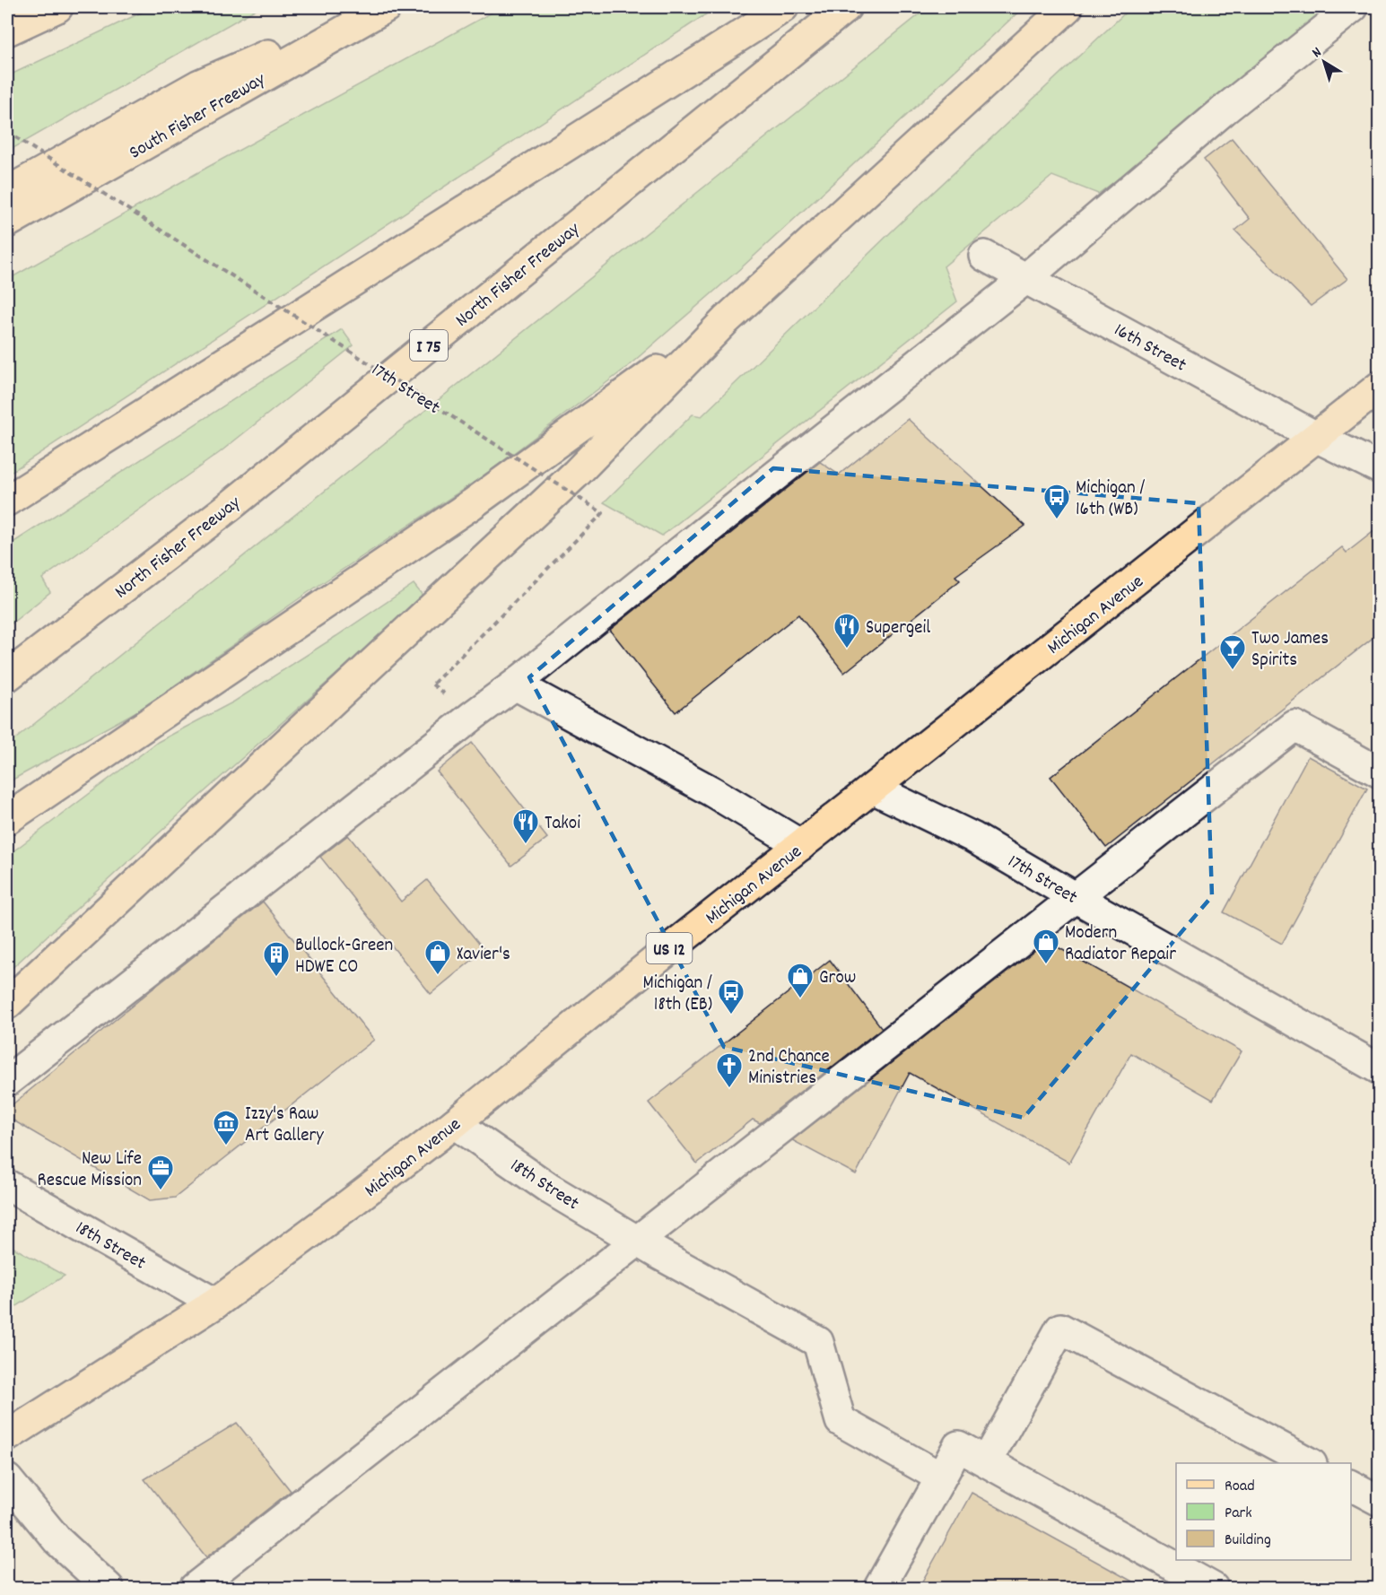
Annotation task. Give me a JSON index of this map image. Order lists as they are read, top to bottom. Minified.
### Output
{"streets":{"main road":["South Fisher Freeway","North Fisher Freeway","I 75","Michigan Avenue","US 12"],"street":["16th Street","17th Street","18th Street"]},"crossings":[["16th Street","Michigan Avenue"],["17th Street","Michigan Avenue"],["Michigan Avenue","18th Street"]],"places":{"bus stop":["Michigan / 16th (WB)","Michigan / 18th (EB)"],"restaurant":["Supergeil","Takoi"],"bar":["Two James Spirits"],"shop":["Modern Radiator Repair","Xavier's","Grow"],"building":["Bullock-Green HDWE CO"],"church":["2nd Chance Ministries"],"museum":["Izzy's Raw Art Gallery"],"office":["New Life Rescue Mission"]},"legend":["Road","Park","Building"],"north":"top left"}
